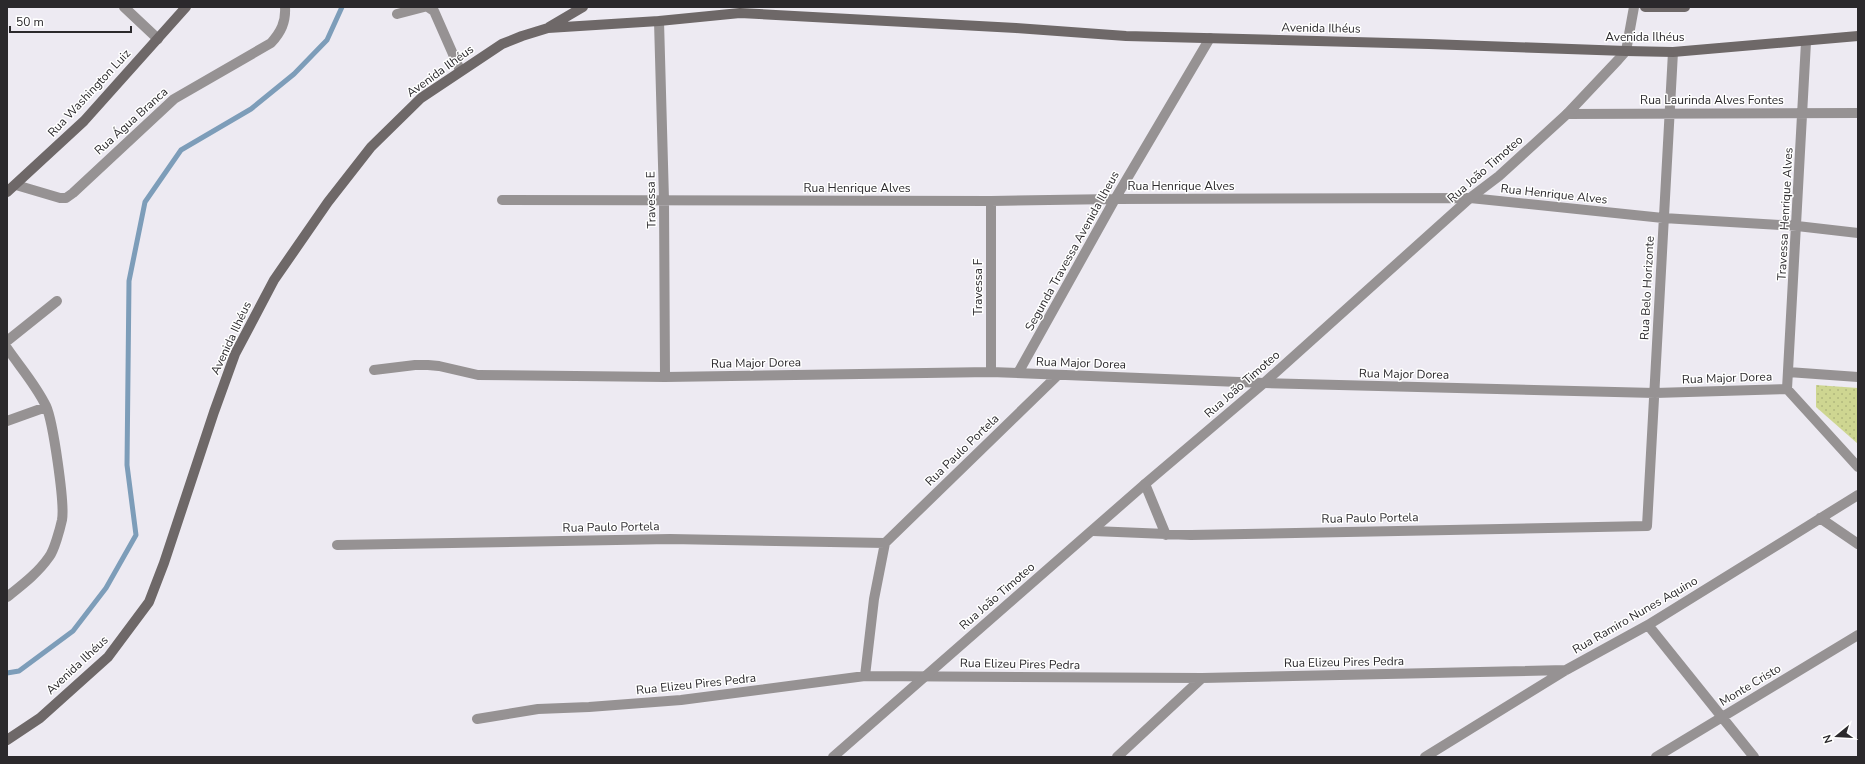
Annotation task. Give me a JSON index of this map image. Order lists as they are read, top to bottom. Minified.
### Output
{"streets":{"main road":["Avenida Ilhéus","Rua Washington Luiz"],"street":["Rua Laurinda Alves Fontes","Rua Água Branca","Rua João Timoteo","Rua Henrique Alves","Travessa E","Travessa Henrique Alves","Segunda Travessa Avenida Ilheus","Travessa F","Rua Belo Horizonte","Rua Major Dorea","Rua Paulo Portela","Rua Ramiro Nunes Aquino","Rua Elizeu Pires Pedra","Monte Cristo"]},"crossings":[["Avenida Ilhéus","Rua João Timoteo"],["Avenida Ilhéus","Travessa E"],["Avenida Ilhéus","Travessa Henrique Alves"],["Avenida Ilhéus","Segunda Travessa Avenida Ilheus"],["Avenida Ilhéus","Rua Belo Horizonte"],["Rua Washington Luiz","Rua Água Branca"],["Rua Laurinda Alves Fontes","Rua João Timoteo"],["Rua Laurinda Alves Fontes","Travessa Henrique Alves"],["Rua Laurinda Alves Fontes","Rua Belo Horizonte"],["Rua João Timoteo","Rua Henrique Alves"],["Rua João Timoteo","Rua Major Dorea"],["Rua João Timoteo","Rua Paulo Portela"],["Rua João Timoteo","Rua Elizeu Pires Pedra"],["Rua Henrique Alves","Travessa E"],["Rua Henrique Alves","Travessa Henrique Alves"],["Rua Henrique Alves","Segunda Travessa Avenida Ilheus"],["Rua Henrique Alves","Travessa F"],["Rua Henrique Alves","Rua Belo Horizonte"],["Travessa E","Rua Major Dorea"],["Travessa Henrique Alves","Rua Major Dorea"],["Segunda Travessa Avenida Ilheus","Rua Major Dorea"],["Travessa F","Rua Major Dorea"],["Rua Belo Horizonte","Rua Major Dorea"],["Rua Belo Horizonte","Rua Paulo Portela"],["Rua Major Dorea","Rua Paulo Portela"],["Rua Ramiro Nunes Aquino","Rua Elizeu Pires Pedra"]],"scale_bar":"50 m","north":"left"}
